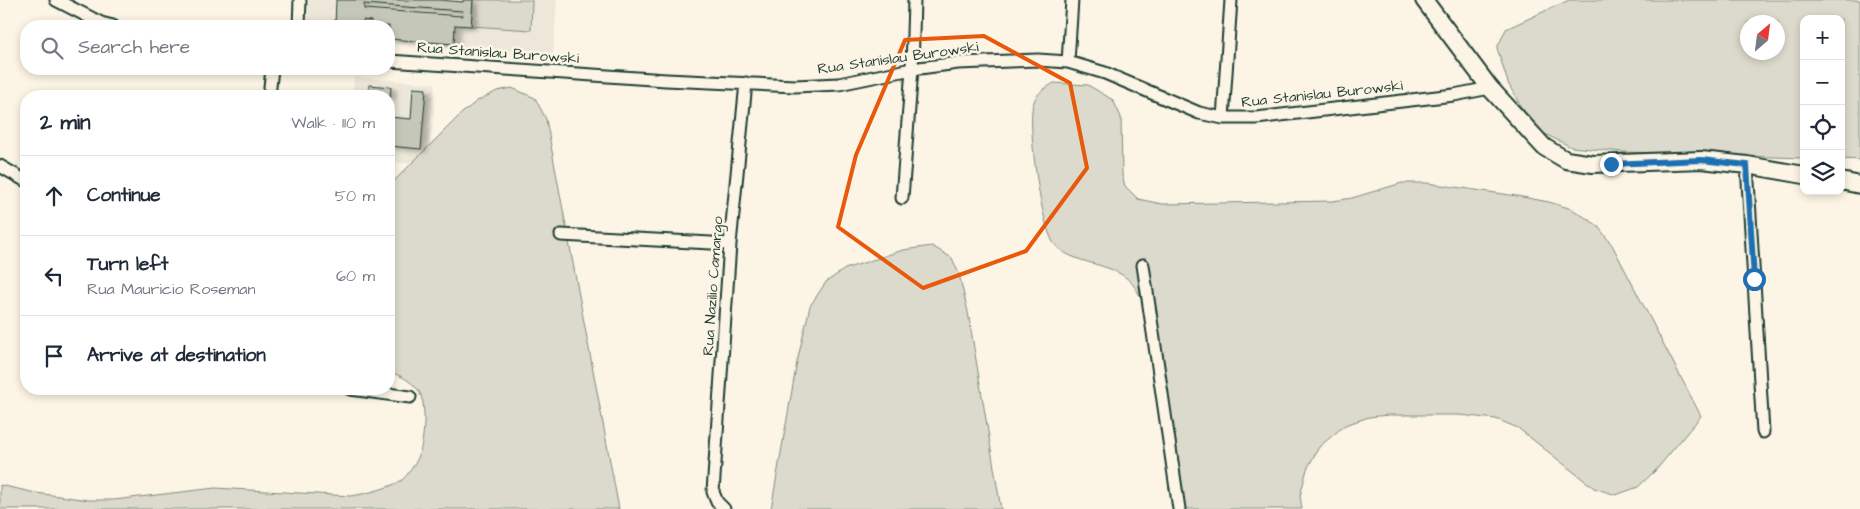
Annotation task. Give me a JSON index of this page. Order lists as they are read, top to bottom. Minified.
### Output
{"streets":{"street":["Rua Stanislau Burowski","Rua Nazilio Camargo"]},"crossings":[["Rua Stanislau Burowski","Rua Nazilio Camargo"]],"north":"top right","page":{"map_buttons":["+","−"],"search":"Search here","heading":["2 min","Walk · 110 m"],"list":[["Continue","50 m"],["Turn left","Rua Mauricio Roseman","60 m"],"Arrive at destination"]}}
